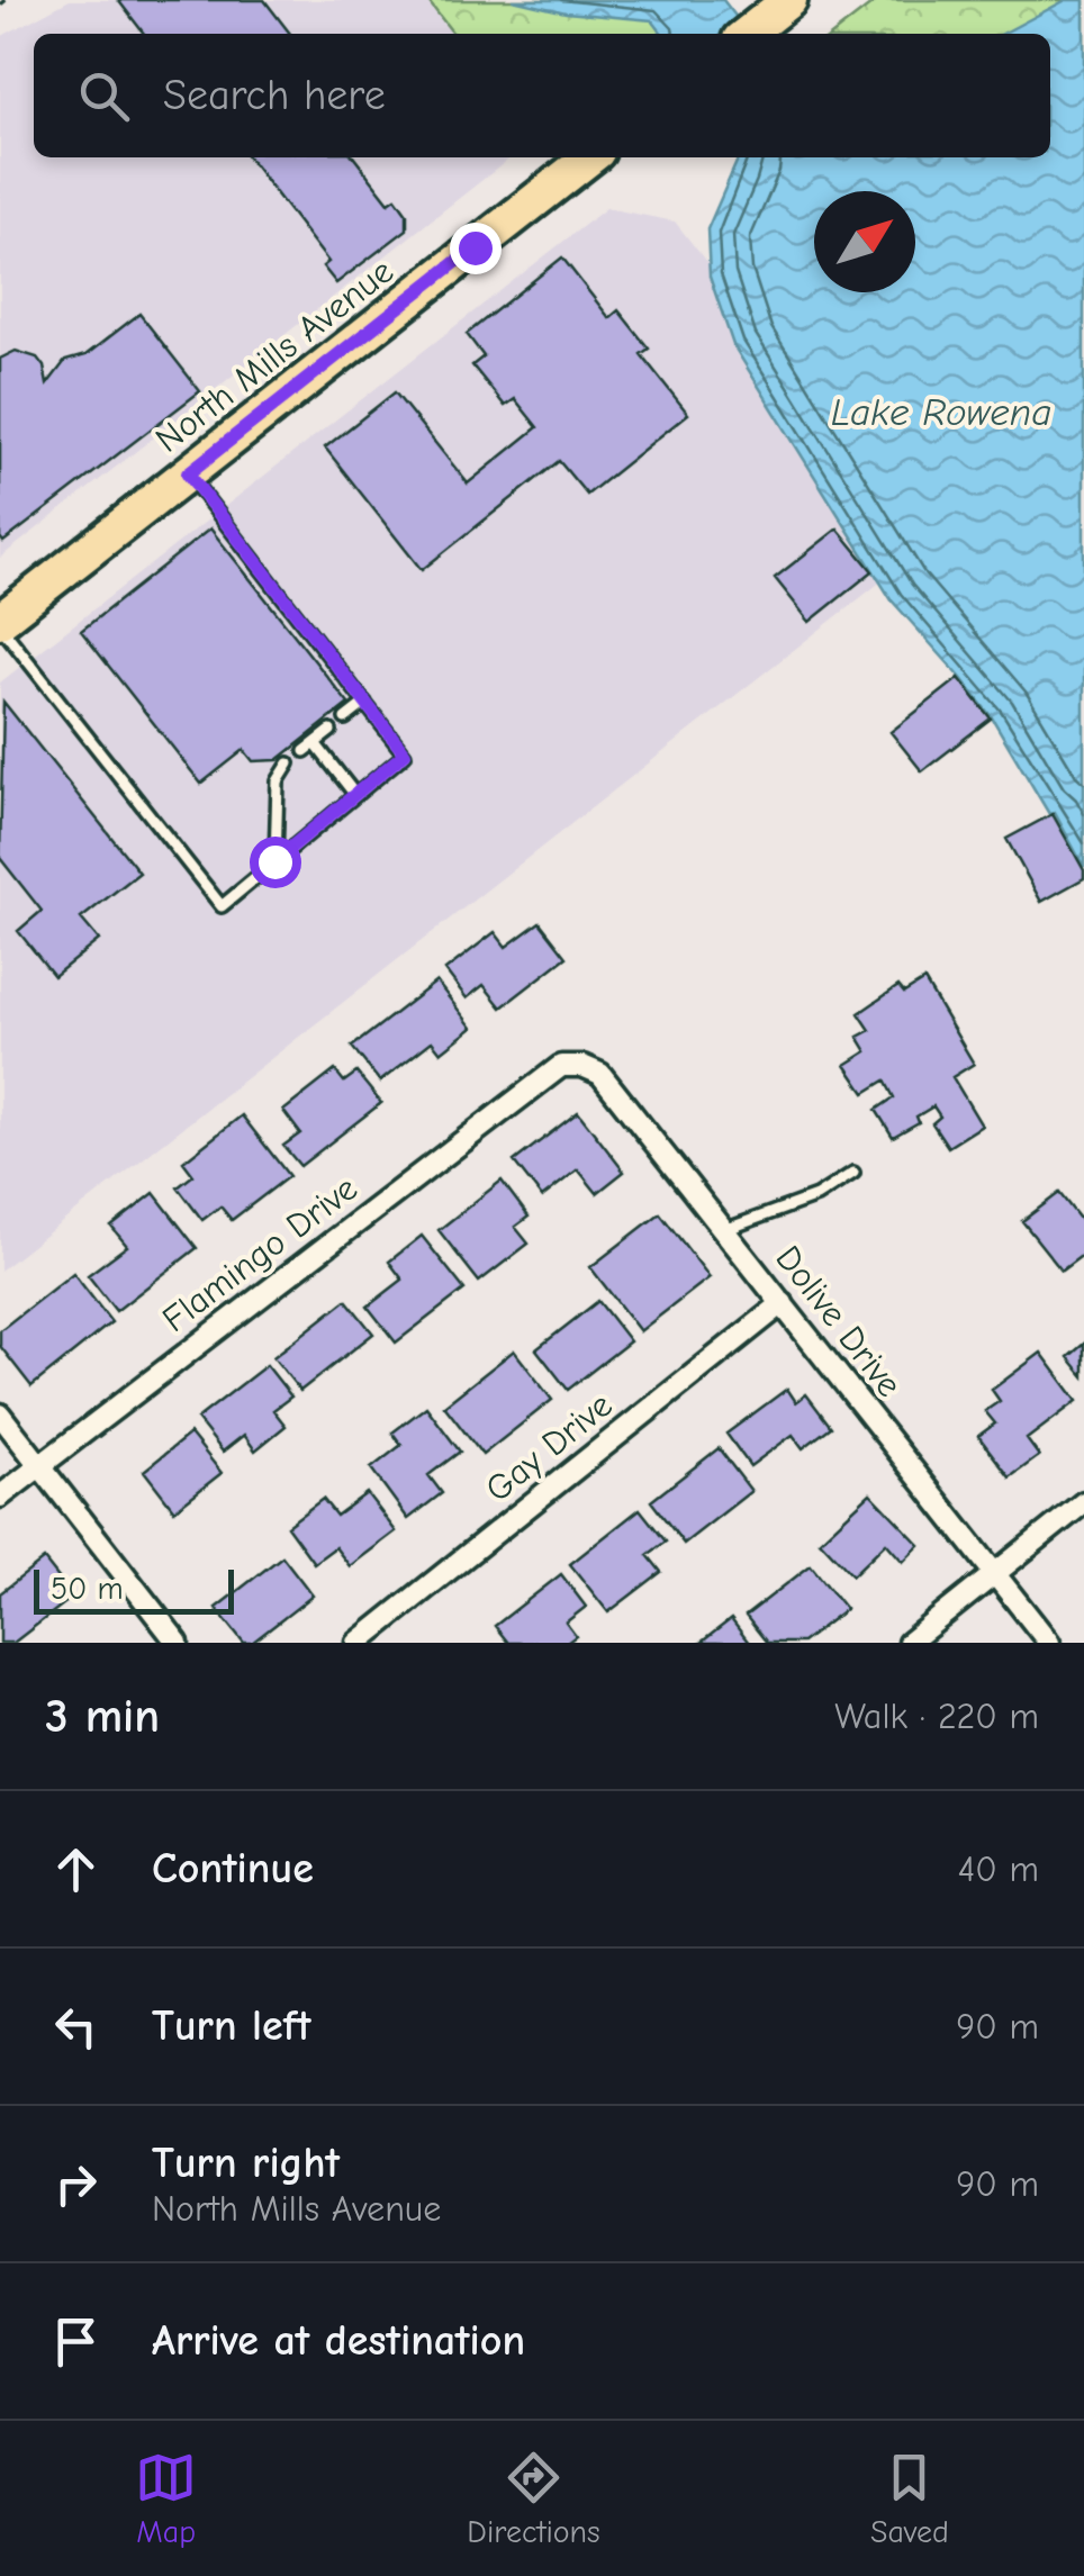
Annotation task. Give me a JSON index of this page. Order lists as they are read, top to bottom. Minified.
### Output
{"streets":{"main road":["North Mills Avenue"],"street":["Flamingo Drive","Dolive Drive","Gay Drive"]},"crossings":[["Flamingo Drive","Dolive Drive"],["Dolive Drive","Gay Drive"]],"water":["Lake Rowena"],"scale_bar":"50 m","north":"top right","page":{"search":"Search here","scale":"50 m","heading":["3 min","Walk · 220 m"],"list":[["Continue","40 m"],["Turn left","90 m"],["Turn right","North Mills Avenue","90 m"],"Arrive at destination"],"nav":["Map","Directions","Saved"]}}
